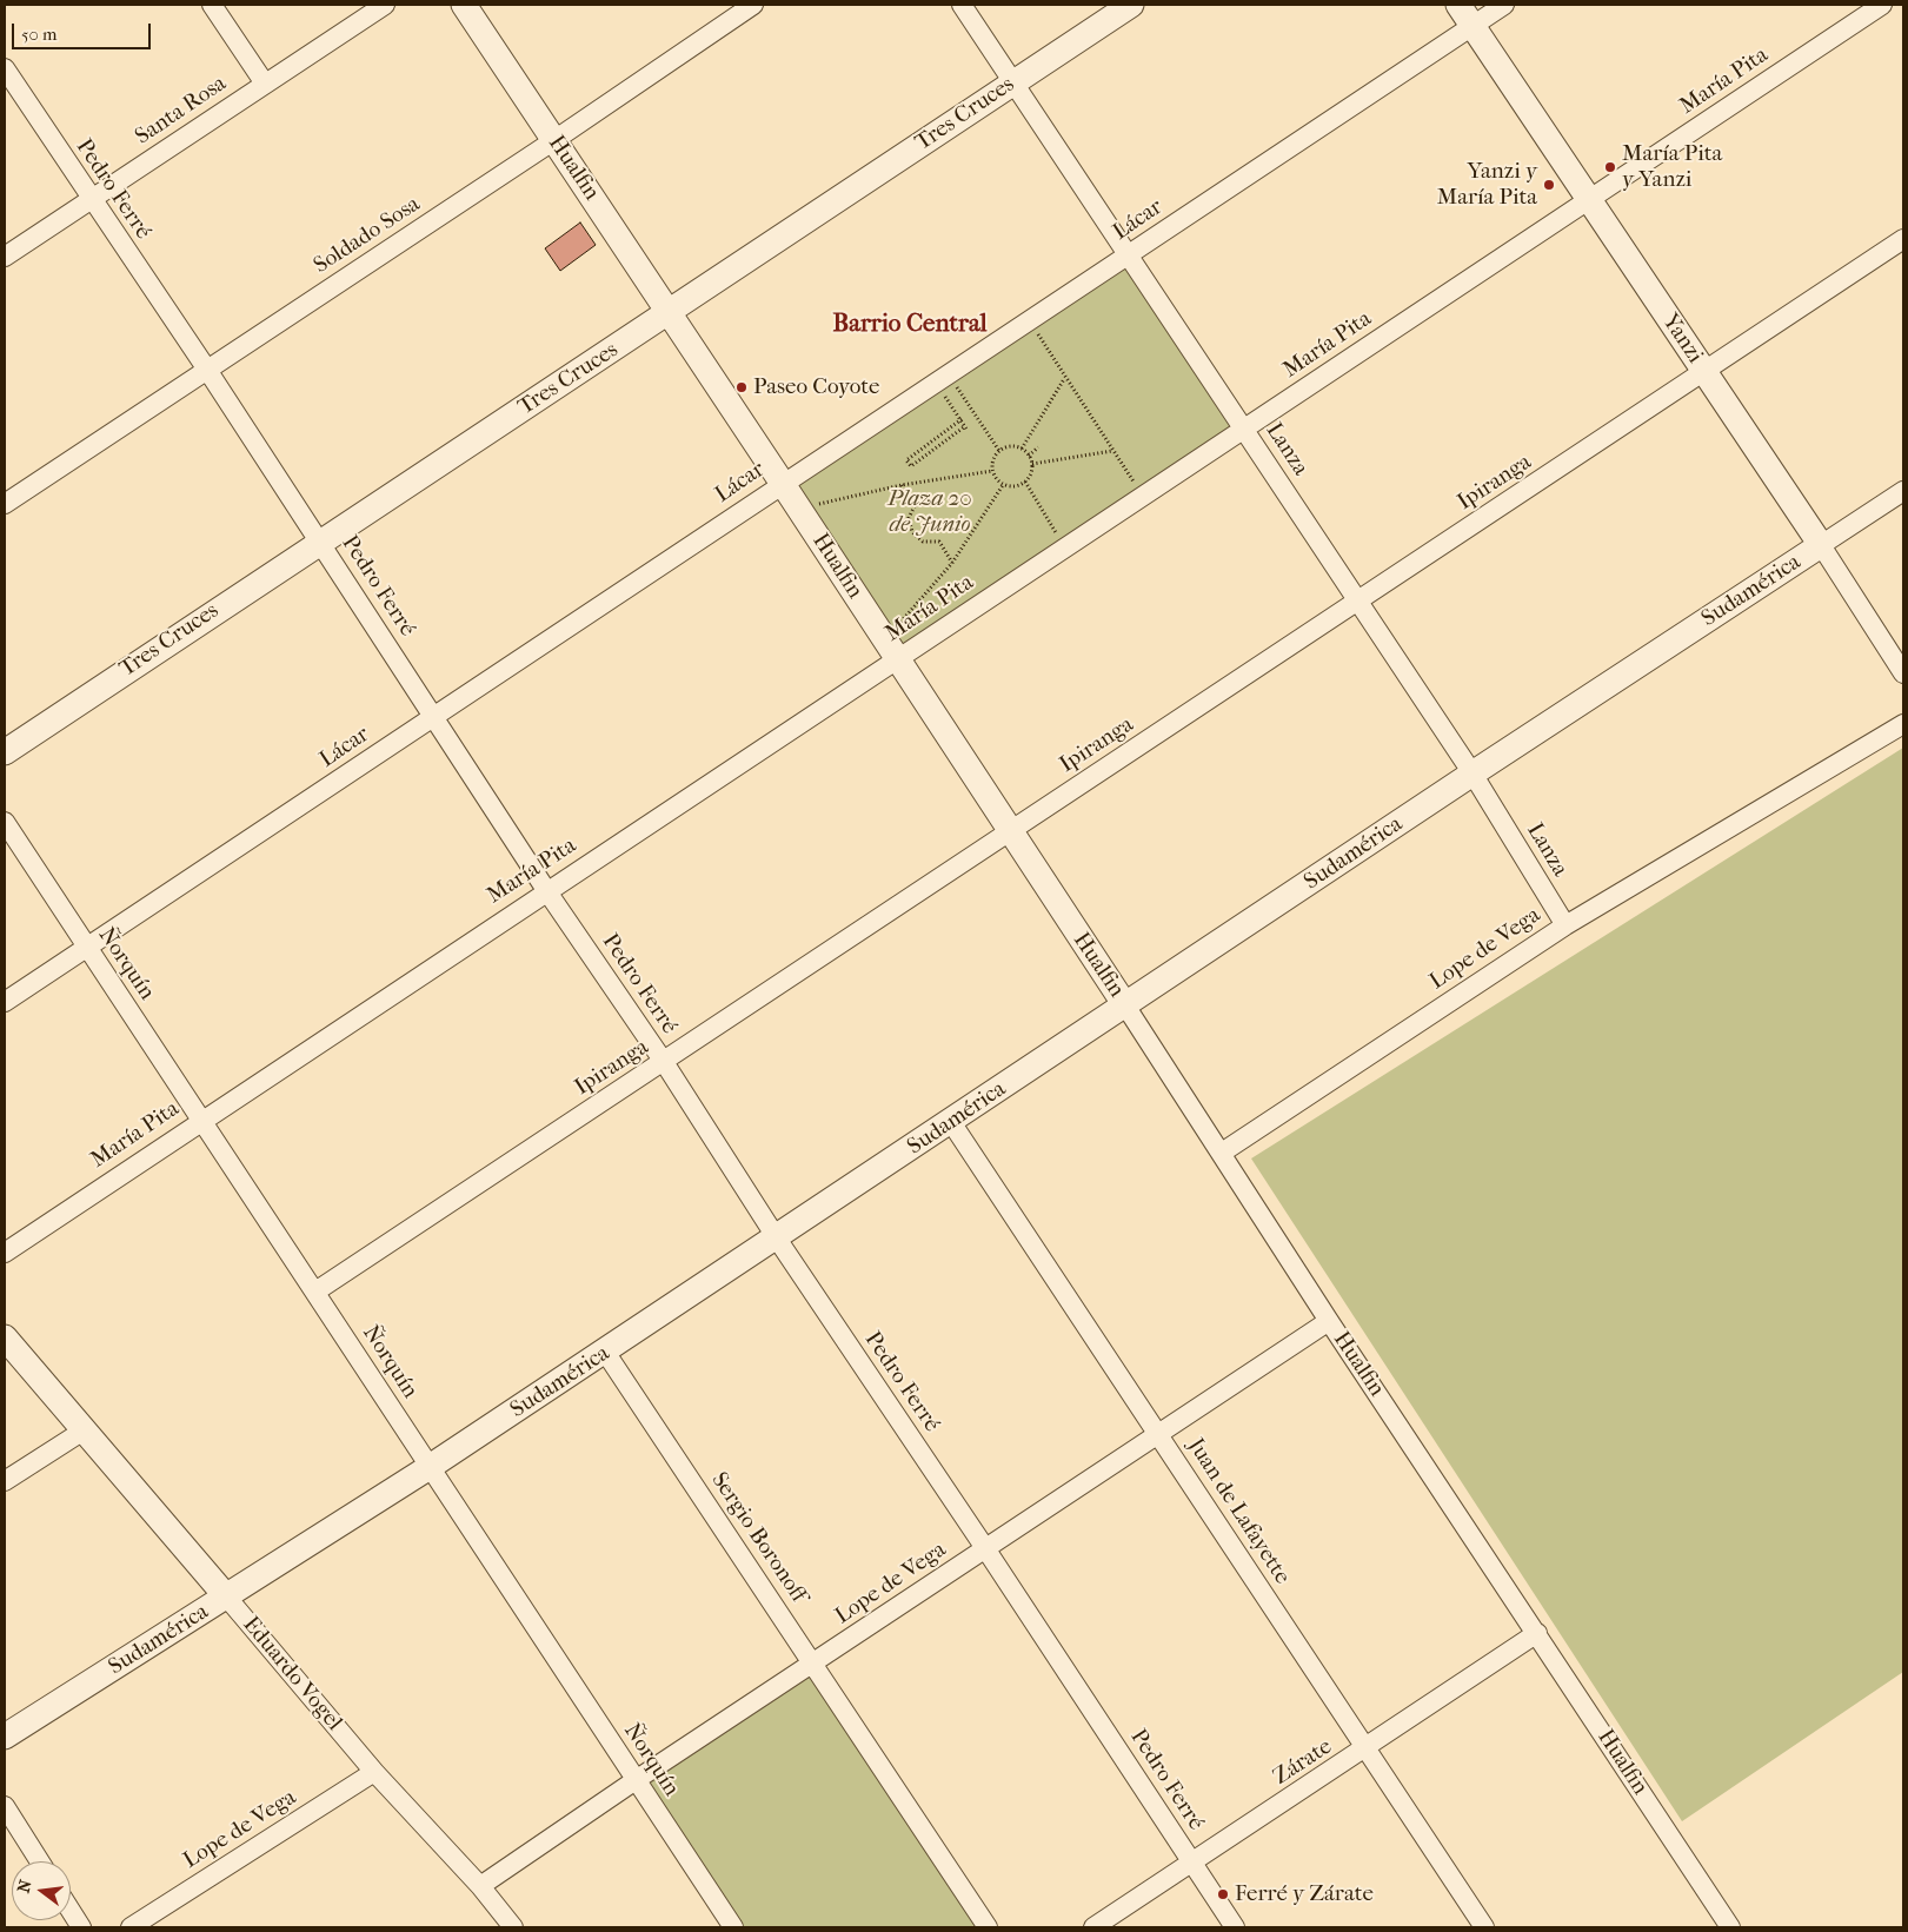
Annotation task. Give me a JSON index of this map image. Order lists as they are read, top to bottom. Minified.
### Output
{"streets":{"street":["María Pita","Santa Rosa","Tres Cruces","Hualfin","Pedro Ferré","Lácar","Soldado Sosa","Yanzi","Lanza","Ipiranga","Sudamérica","Lope de Vega","Ñorquín","Juan de Lafayette","Sergio Boronoff","Eduardo Vogel","Zárate"]},"crossings":[["María Pita","Hualfin"],["María Pita","Pedro Ferré"],["María Pita","Yanzi"],["María Pita","Lanza"],["María Pita","Ñorquín"],["Santa Rosa","Pedro Ferré"],["Tres Cruces","Hualfin"],["Tres Cruces","Pedro Ferré"],["Tres Cruces","Lanza"],["Hualfin","Lácar"],["Hualfin","Soldado Sosa"],["Hualfin","Ipiranga"],["Hualfin","Sudamérica"],["Hualfin","Lope de Vega"],["Hualfin","Zárate"],["Pedro Ferré","Lácar"],["Pedro Ferré","Soldado Sosa"],["Pedro Ferré","Ipiranga"],["Pedro Ferré","Sudamérica"],["Pedro Ferré","Lope de Vega"],["Pedro Ferré","Zárate"],["Lácar","Yanzi"],["Lácar","Lanza"],["Lácar","Ñorquín"],["Yanzi","Ipiranga"],["Yanzi","Sudamérica"],["Lanza","Ipiranga"],["Lanza","Sudamérica"],["Lanza","Lope de Vega"],["Ipiranga","Ñorquín"],["Sudamérica","Ñorquín"],["Sudamérica","Juan de Lafayette"],["Sudamérica","Sergio Boronoff"],["Sudamérica","Eduardo Vogel"],["Lope de Vega","Ñorquín"],["Lope de Vega","Juan de Lafayette"],["Lope de Vega","Sergio Boronoff"],["Lope de Vega","Eduardo Vogel"],["Juan de Lafayette","Zárate"]],"districts":["Barrio Central"],"parks":["Plaza 20 de Junio"],"places":["María Pita y Yanzi","Yanzi y María Pita","Paseo Coyote","Ferré y Zárate"],"scale_bar":"50 m","north":"left"}
